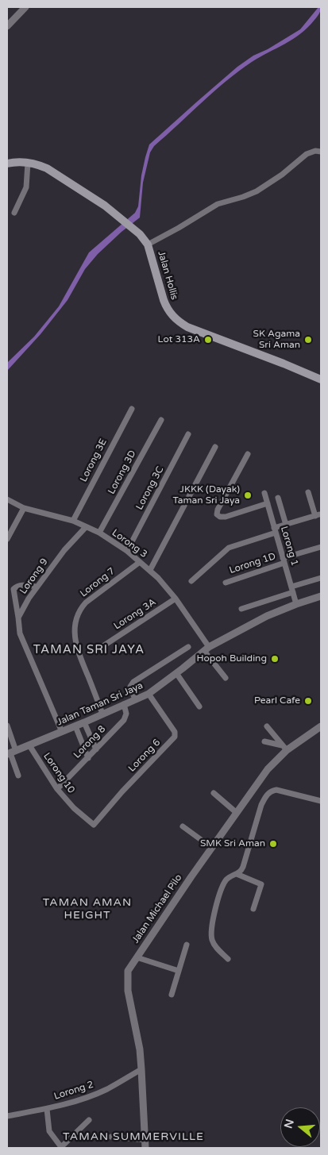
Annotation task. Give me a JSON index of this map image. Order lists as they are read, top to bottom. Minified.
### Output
{"streets":{"main road":["Jalan Hollis"],"street":["Lorong 3E","Lorong 3D","Lorong 3C","Lorong 3","Lorong 1","Lorong 1D","Lorong 9","Lorong 7","Lorong 3A","Jalan Taman Sri Jaya","Lorong 8","Lorong 6","Lorong 10","Jalan Michael Pilo","Lorong 2"]},"crossings":[["Lorong 3E","Lorong 3"],["Lorong 3D","Lorong 3"],["Lorong 3C","Lorong 3"],["Lorong 3","Lorong 9"],["Lorong 3","Lorong 7"],["Lorong 3","Lorong 3A"],["Lorong 3","Jalan Taman Sri Jaya"],["Lorong 1","Lorong 1D"],["Lorong 1","Jalan Taman Sri Jaya"],["Lorong 7","Jalan Taman Sri Jaya"],["Jalan Taman Sri Jaya","Lorong 8"],["Jalan Taman Sri Jaya","Lorong 6"],["Jalan Taman Sri Jaya","Lorong 10"],["Lorong 8","Lorong 10"],["Lorong 6","Lorong 10"],["Jalan Michael Pilo","Lorong 2"]],"districts":["TAMAN SRI JAYA","TAMAN AMAN HEIGHT","TAMAN SUMMERVILLE"],"places":["Lot 313A","SK Agama Sri Aman","JKKK (Dayak) Taman Sri Jaya","Hopoh Building","Pearl Cafe","SMK Sri Aman"],"north":"left"}
